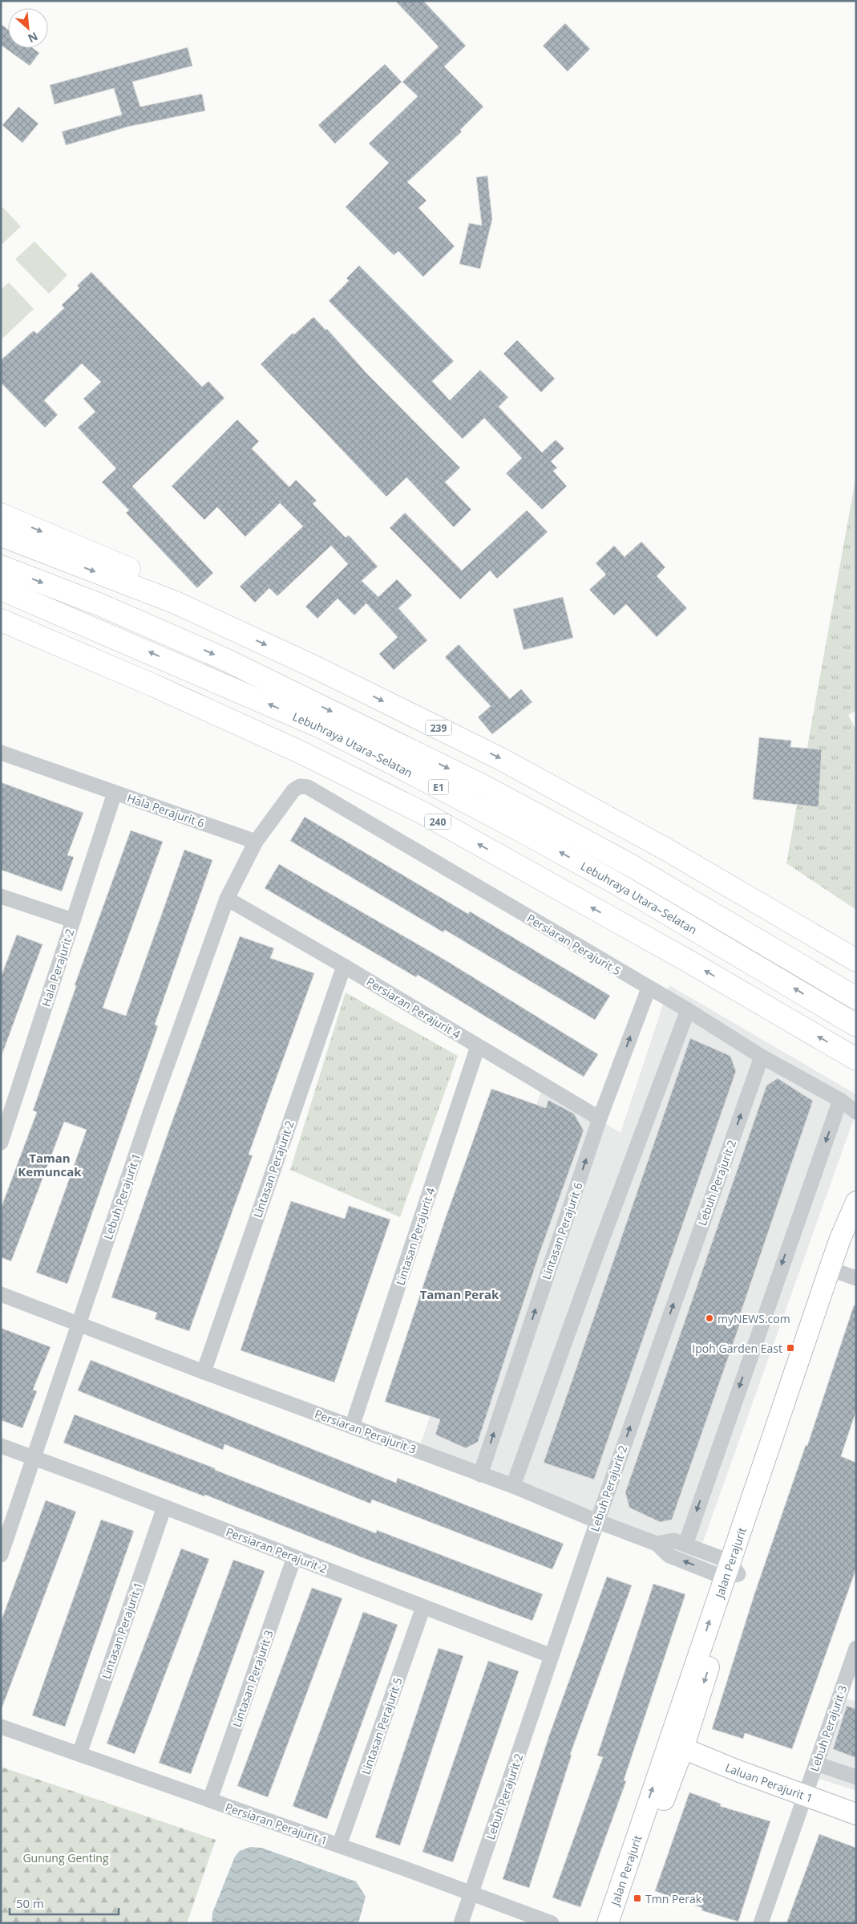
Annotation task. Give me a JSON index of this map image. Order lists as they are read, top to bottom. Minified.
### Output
{"streets":{"main road":["239","Lebuhraya Utara–Selatan","E1","240"],"street":["Hala Perajurit 6","Persiaran Perajurit 5","Hala Perajurit 2","Persiaran Perajurit 4","Lintasan Perajurit 2","Lebuh Perajurit 2","Lebuh Perajurit 1","Lintasan Perajurit 6","Lintasan Perajurit 4","Persiaran Perajurit 3","Persiaran Perajurit 2","Jalan Perajurit","Lintasan Perajurit 1","Lintasan Perajurit 3","Lintasan Perajurit 5","Lebuh Perajurit 3","Laluan Perajurit 1","Persiaran Perajurit 1"]},"crossings":[["Hala Perajurit 6","Persiaran Perajurit 5"],["Hala Perajurit 6","Hala Perajurit 2"],["Hala Perajurit 6","Lebuh Perajurit 1"],["Persiaran Perajurit 5","Lebuh Perajurit 2"],["Persiaran Perajurit 5","Lebuh Perajurit 1"],["Persiaran Perajurit 5","Lintasan Perajurit 6"],["Persiaran Perajurit 4","Lintasan Perajurit 2"],["Persiaran Perajurit 4","Lebuh Perajurit 1"],["Persiaran Perajurit 4","Lintasan Perajurit 6"],["Persiaran Perajurit 4","Lintasan Perajurit 4"],["Lintasan Perajurit 2","Persiaran Perajurit 3"],["Lebuh Perajurit 2","Persiaran Perajurit 3"],["Lebuh Perajurit 2","Persiaran Perajurit 2"],["Lebuh Perajurit 2","Persiaran Perajurit 1"],["Lebuh Perajurit 1","Persiaran Perajurit 3"],["Lebuh Perajurit 1","Persiaran Perajurit 2"],["Lintasan Perajurit 6","Persiaran Perajurit 3"],["Lintasan Perajurit 4","Persiaran Perajurit 3"],["Persiaran Perajurit 3","Jalan Perajurit"],["Persiaran Perajurit 2","Lintasan Perajurit 1"],["Persiaran Perajurit 2","Lintasan Perajurit 3"],["Persiaran Perajurit 2","Lintasan Perajurit 5"],["Jalan Perajurit","Laluan Perajurit 1"],["Lintasan Perajurit 1","Persiaran Perajurit 1"],["Lintasan Perajurit 3","Persiaran Perajurit 1"],["Lintasan Perajurit 5","Persiaran Perajurit 1"],["Lebuh Perajurit 3","Laluan Perajurit 1"]],"districts":["Taman Kemuncak","Taman Perak"],"parks":["Gunung Genting"],"places":{"other":["myNEWS.com"],"transit":["Ipoh Garden East","Tmn Perak"]},"scale_bar":"50 m","north":"bottom right"}
